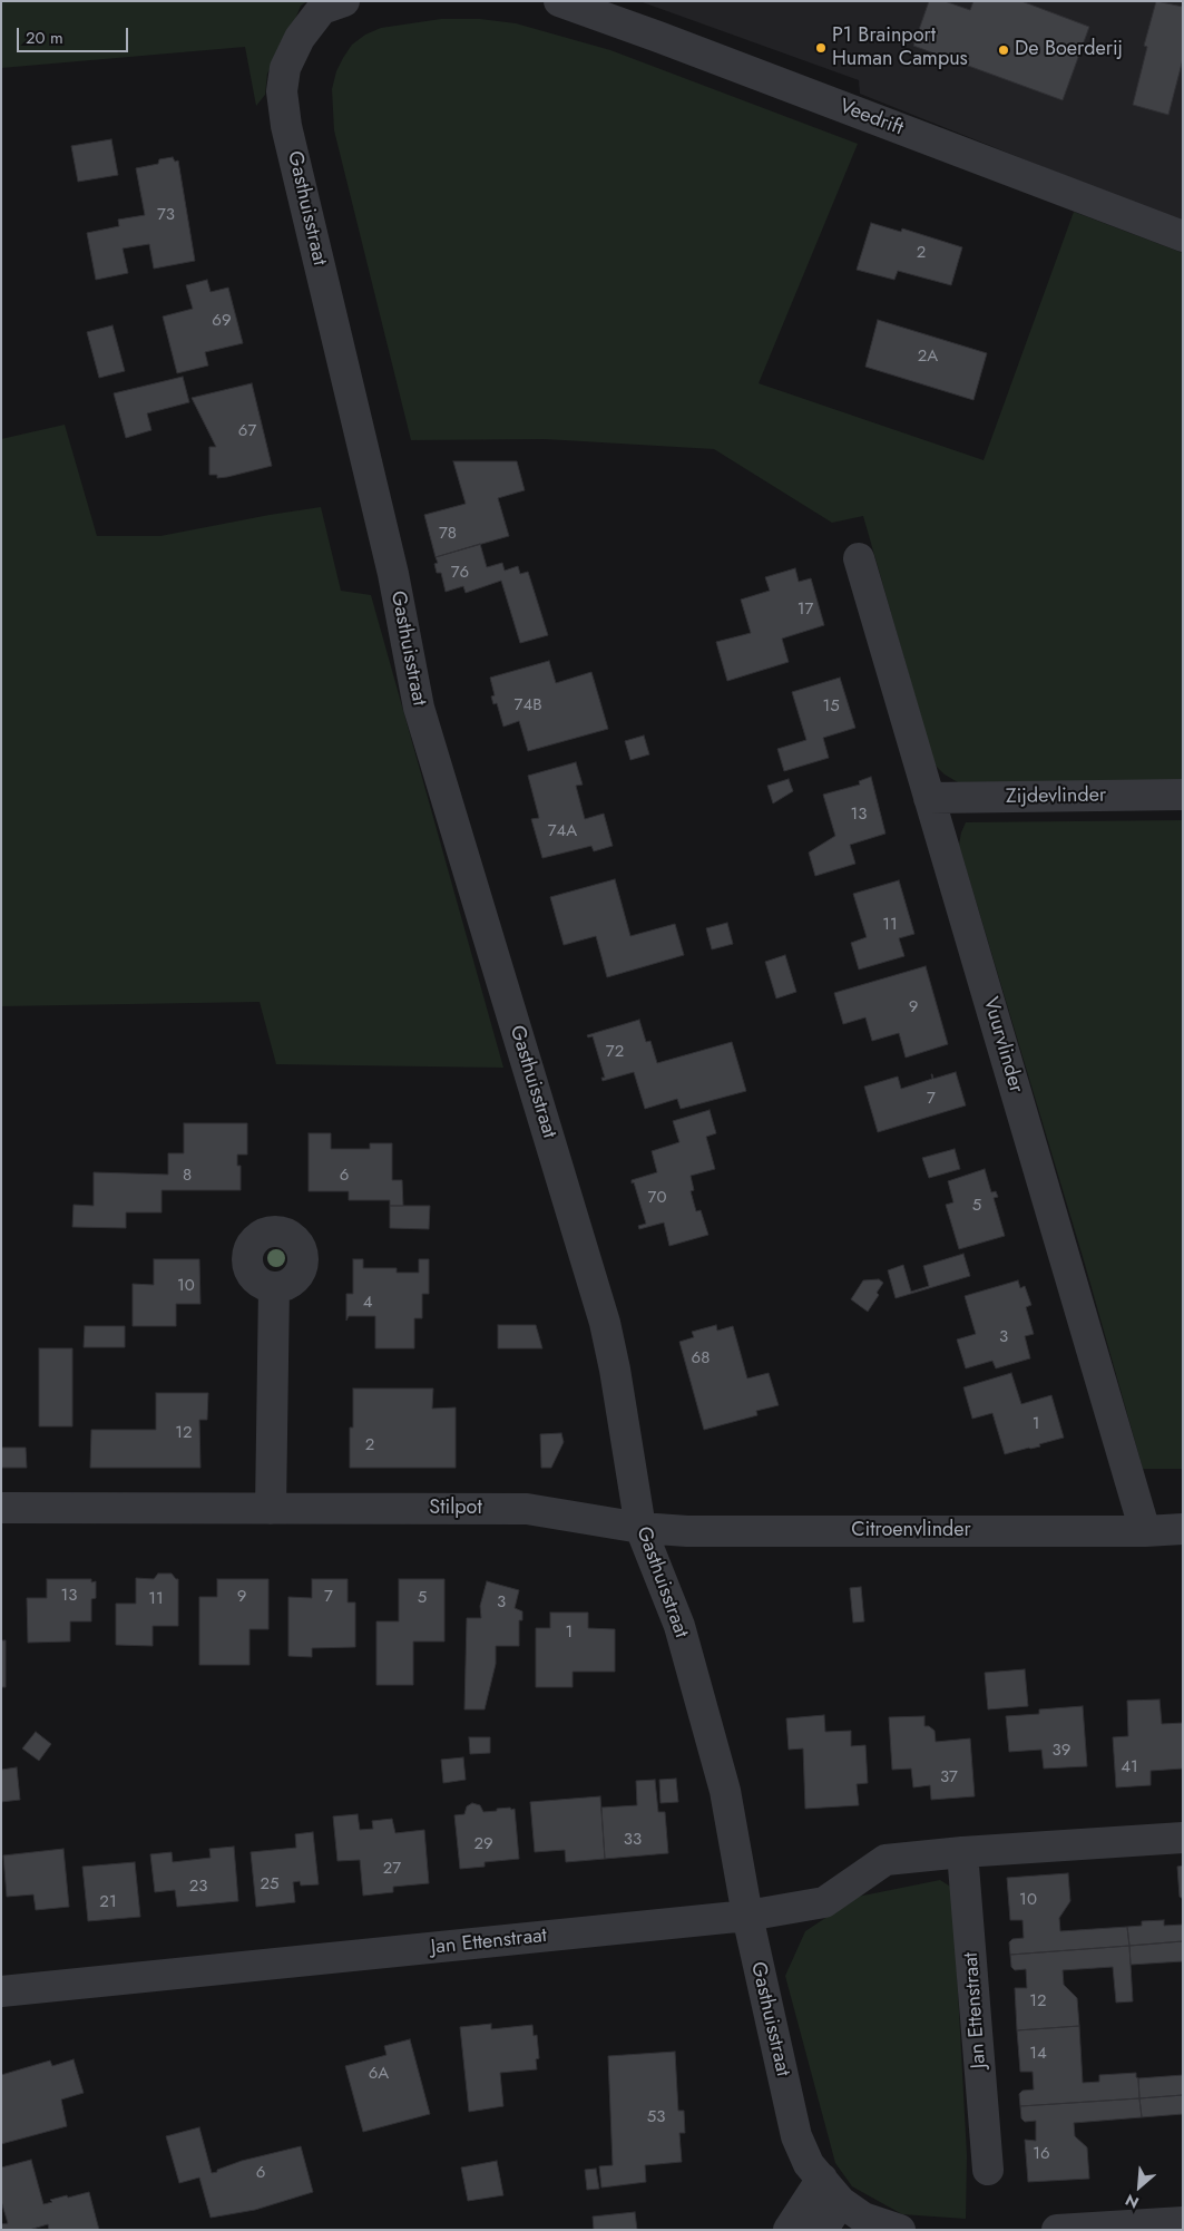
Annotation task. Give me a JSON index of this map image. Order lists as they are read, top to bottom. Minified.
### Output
{"streets":{"street":["Veedrift","Gasthuisstraat","Zijdevlinder","Vuurvlinder","Stilpot","Citroenvlinder","Jan Ettenstraat"]},"crossings":[["Gasthuisstraat","Stilpot"],["Gasthuisstraat","Citroenvlinder"],["Gasthuisstraat","Jan Ettenstraat"],["Zijdevlinder","Vuurvlinder"],["Vuurvlinder","Citroenvlinder"],["Stilpot","Citroenvlinder"]],"places":["P1 Brainport Human Campus","De Boerderij"],"house_numbers":["73","2","69","2A","67","78","76","17","74B","15","13","74A","11","9","72","7","8","6","70","5","10","4","3","68","1","12","2","13","9","7","5","11","3","1","39","41","37","33","29","27","25","23","10","21","12","14","6A","53","16","6"],"scale_bar":"20 m","north":"bottom left"}
